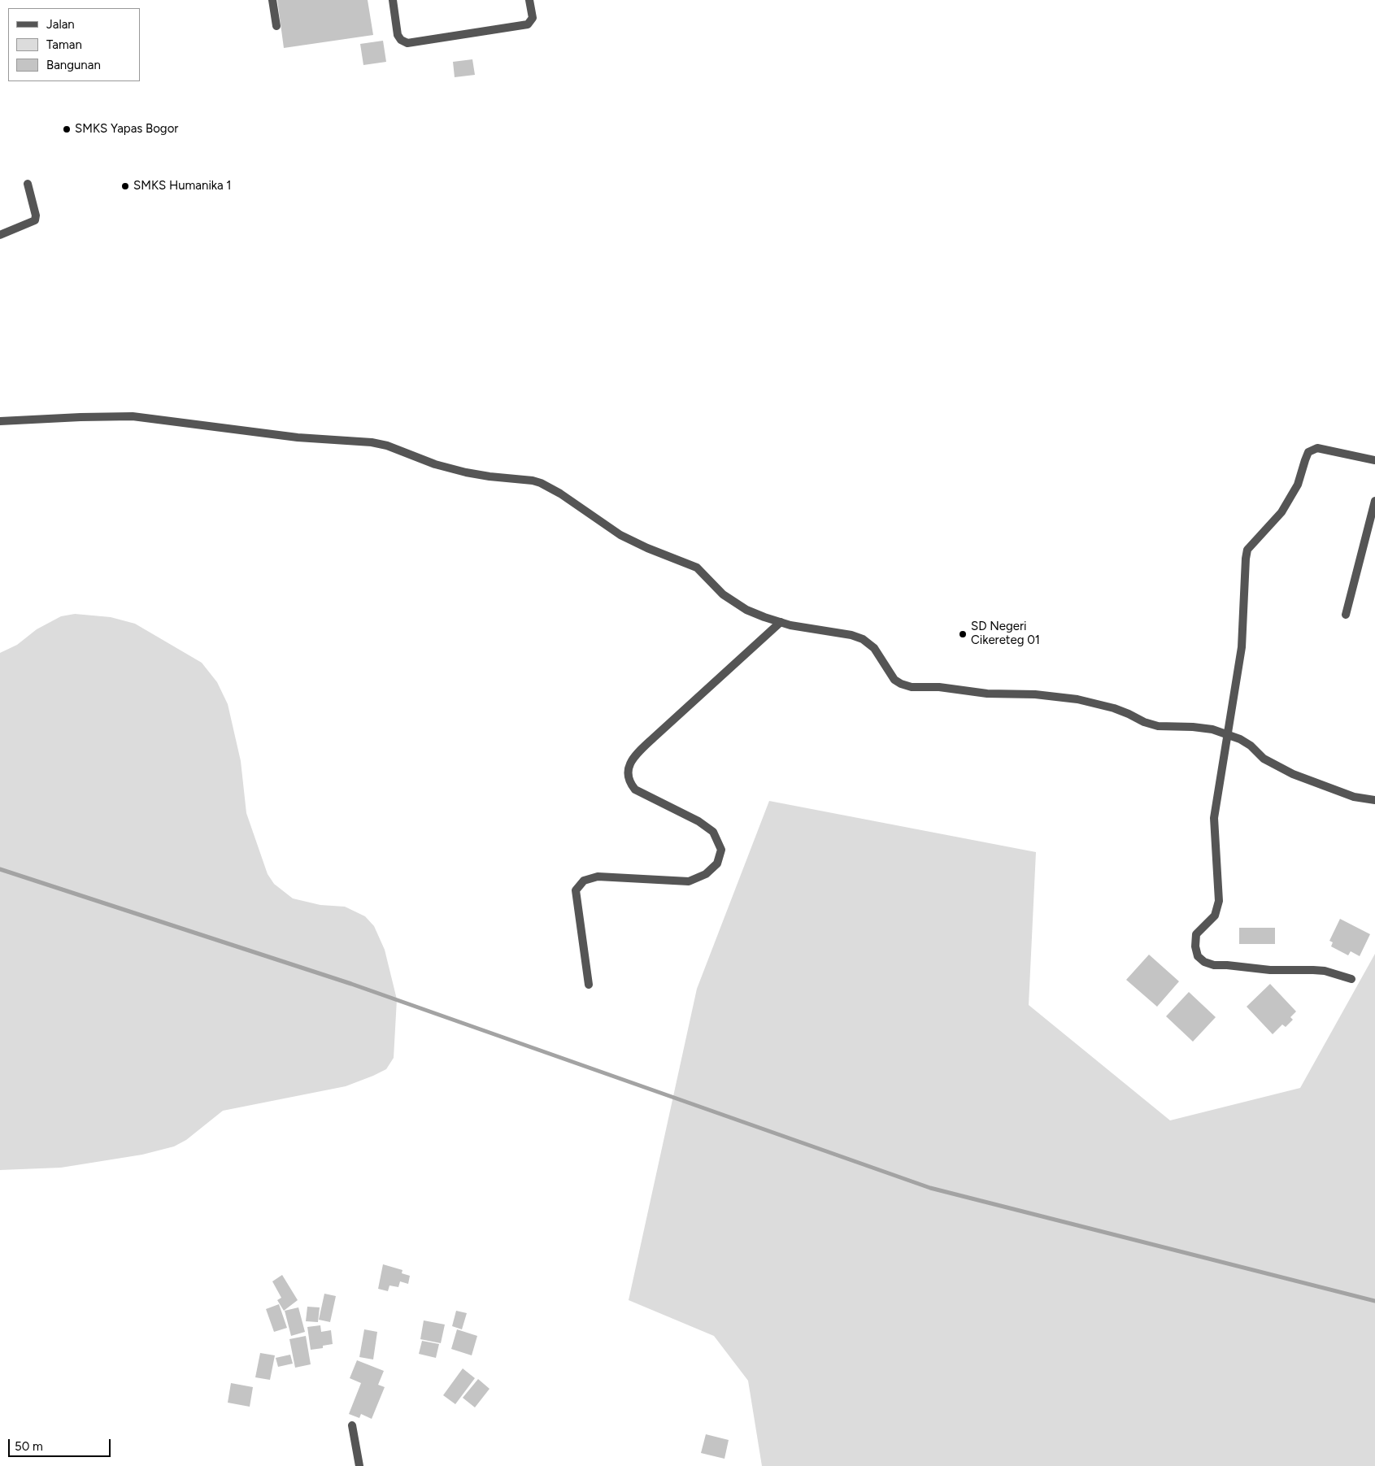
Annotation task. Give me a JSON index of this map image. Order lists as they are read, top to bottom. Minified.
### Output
{"places":["SMKS Yapas Bogor","SMKS Humanika 1","SD Negeri Cikereteg 01"],"legend":["Jalan","Taman","Bangunan"],"scale_bar":"50 m"}
